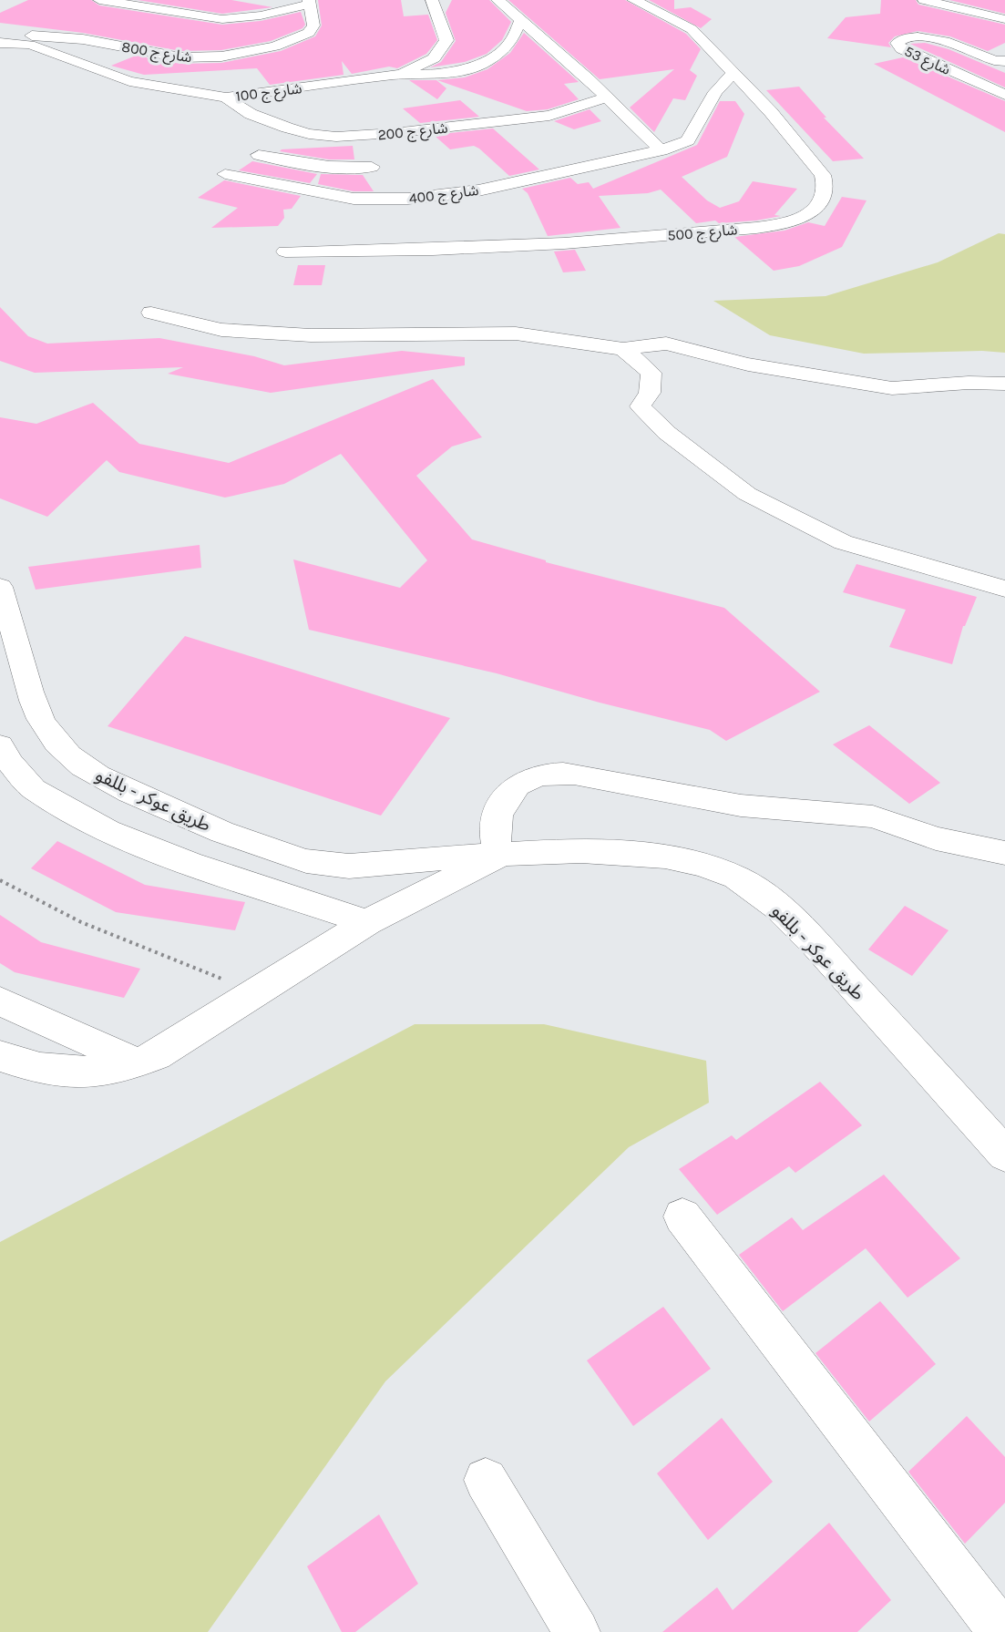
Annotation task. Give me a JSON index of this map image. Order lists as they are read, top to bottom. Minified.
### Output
{"streets":{"street":["شارع ج 800","شارع 53","شارع ج 100","شارع ج 200","شارع ج 400","شارع ج 500","طريق عوكر - بللفو"]},"crossings":[["شارع ج 100","شارع ج 200"],["شارع ج 400","شارع ج 500"]]}
